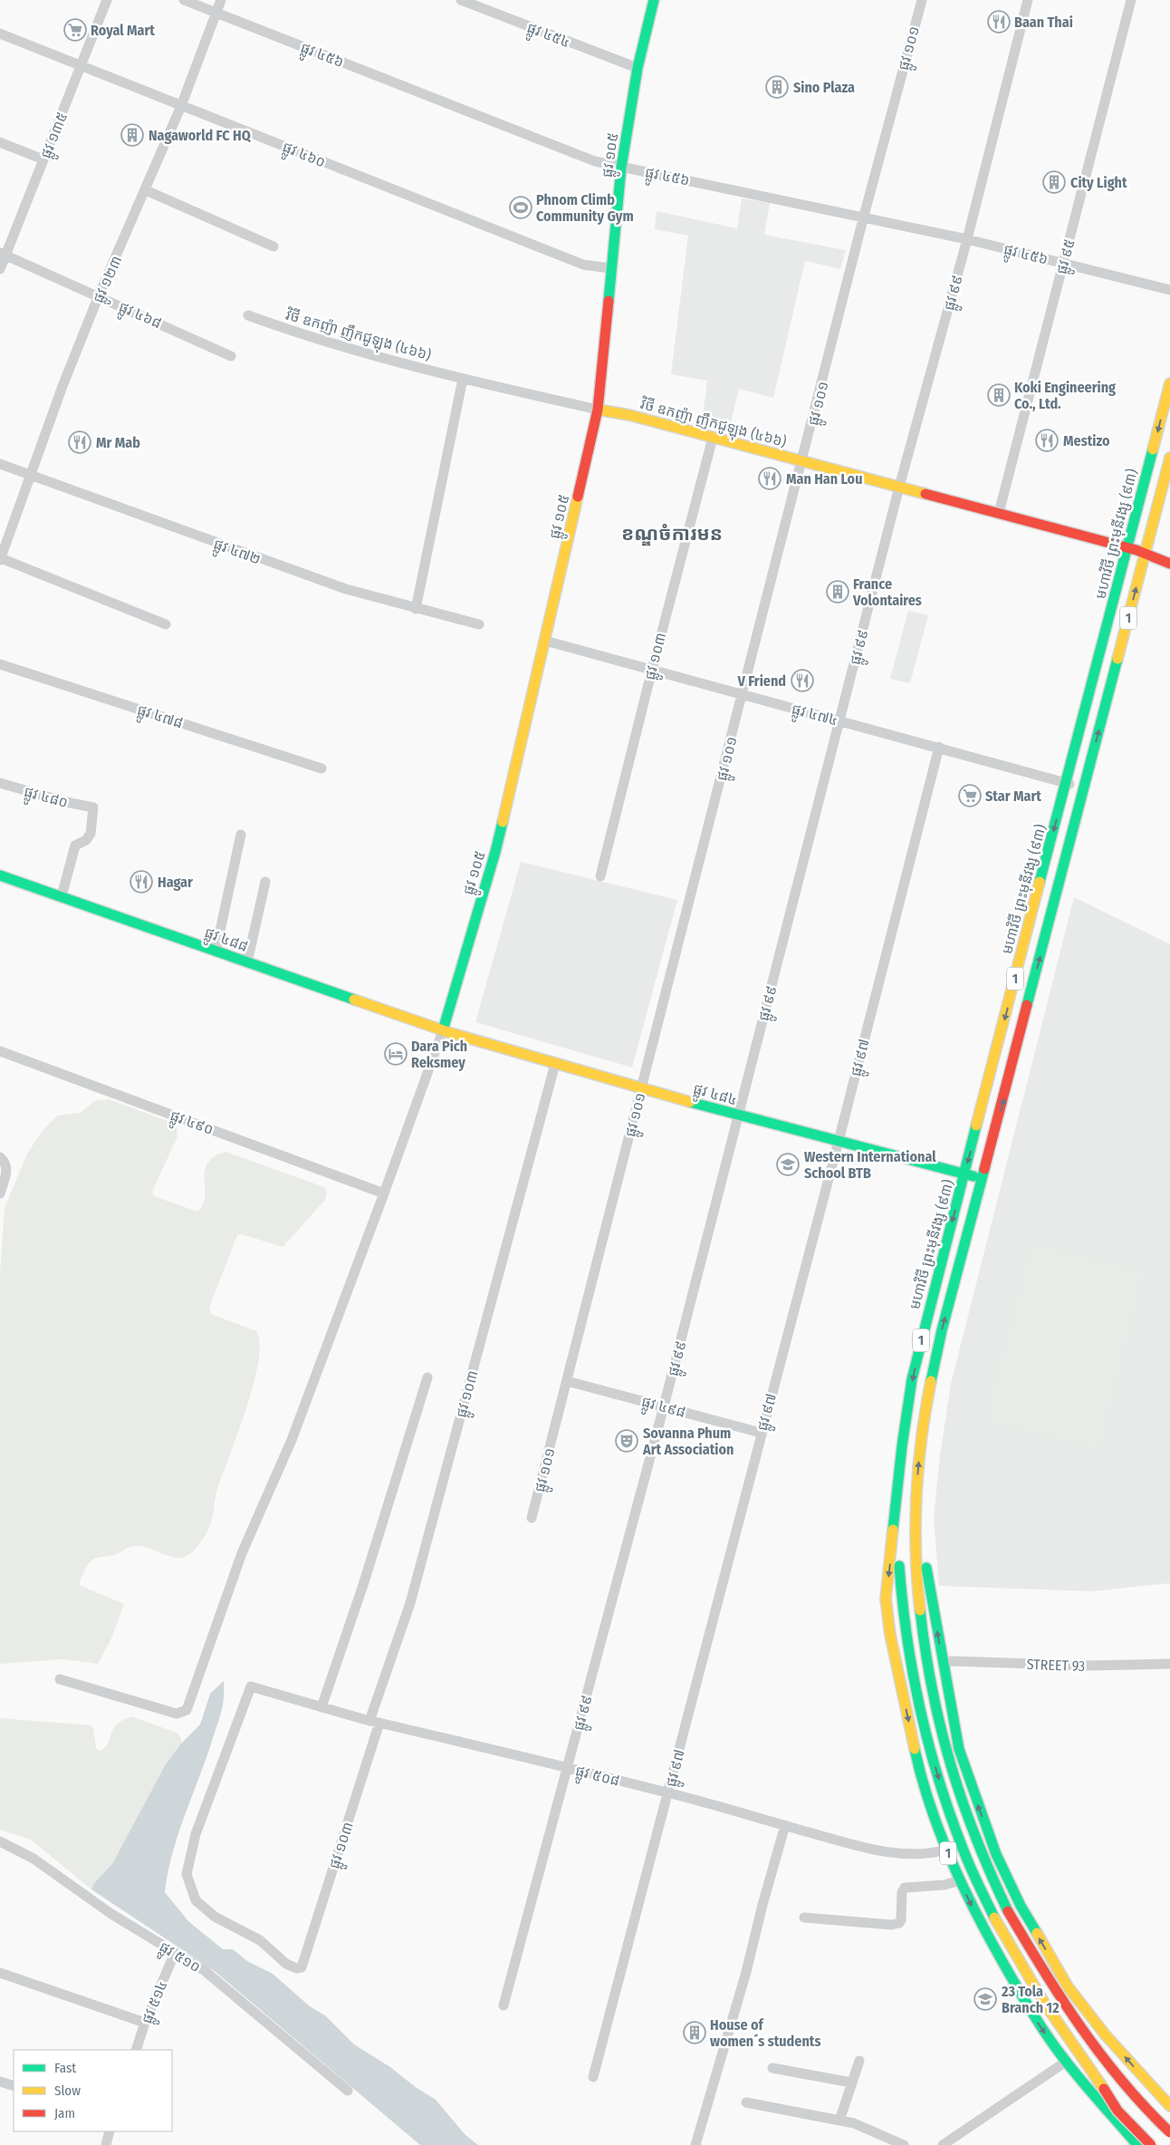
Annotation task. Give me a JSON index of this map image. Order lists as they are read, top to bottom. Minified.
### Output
{"streets":{"main road":["ផ្លូវ ១០៥","វិថី ឧកញ៉ា ញឹកជូឡុង (៤៦៦)","មហាវិថី ព្រះមុនីវង្ស (៩៣)","1","ផ្លូវ ៤៨៨","ផ្លូវ ៤៨៤"],"street":["ផ្លូវ ៤៥៤","ផ្លូវ ១០១","ផ្លូវ ៤៥៦","ផ្លូវ ១៣៥","ផ្លូវ ៤៦០","ផ្លូវ ៩៥","ផ្លូវ ១២៣","ផ្លូវ ៩៩","ផ្លូវ ៤៦៨","ផ្លូវ ៤៧២","ផ្លូវ ១០៣","ផ្លូវ ៤៧៤","ផ្លូវ ៤៧៨","ផ្លូវ ៤៨០","ផ្លូវ ៩៧","ផ្លូវ ៤៩០","ផ្លូវ ៤៩៨","STREET 93","ផ្លូវ ៥០៨","ផ្លូវ ៥១០","ផ្លូវ ៥១៤"]},"crossings":[["ផ្លូវ ៤៥៤","ផ្លូវ ១០៥"],["ផ្លូវ ១០១","ផ្លូវ ៤៥៦"],["ផ្លូវ ១០១","វិថី ឧកញ៉ា ញឹកជូឡុង (៤៦៦)"],["ផ្លូវ ១០១","ផ្លូវ ៤៧៤"],["ផ្លូវ ១០១","ផ្លូវ ៤៨៤"],["ផ្លូវ ១០១","ផ្លូវ ៤៩៨"],["ផ្លូវ ៤៥៦","ផ្លូវ ១០៥"],["ផ្លូវ ៤៥៦","ផ្លូវ ៩៥"],["ផ្លូវ ៤៥៦","ផ្លូវ ១២៣"],["ផ្លូវ ៤៥៦","ផ្លូវ ៩៩"],["ផ្លូវ ១៣៥","ផ្លូវ ៤៦០"],["ផ្លូវ ១៣៥","ផ្លូវ ៤៦៨"],["ផ្លូវ ៤៦០","ផ្លូវ ១០៥"],["ផ្លូវ ៤៦០","ផ្លូវ ១២៣"],["ផ្លូវ ១០៥","វិថី ឧកញ៉ា ញឹកជូឡុង (៤៦៦)"],["ផ្លូវ ១០៥","ផ្លូវ ៤៧៤"],["ផ្លូវ ១០៥","ផ្លូវ ៤៨៨"],["ផ្លូវ ១០៥","ផ្លូវ ៤៨៤"],["ផ្លូវ ៩៥","វិថី ឧកញ៉ា ញឹកជូឡុង (៤៦៦)"],["ផ្លូវ ១២៣","ផ្លូវ ៤៦៨"],["ផ្លូវ ១២៣","ផ្លូវ ៤៧២"],["ផ្លូវ ៩៩","វិថី ឧកញ៉ា ញឹកជូឡុង (៤៦៦)"],["ផ្លូវ ៩៩","ផ្លូវ ៤៧៤"],["ផ្លូវ ៩៩","ផ្លូវ ៤៨៤"],["ផ្លូវ ៩៩","ផ្លូវ ៤៩៨"],["ផ្លូវ ៩៩","ផ្លូវ ៥០៨"],["វិថី ឧកញ៉ា ញឹកជូឡុង (៤៦៦)","មហាវិថី ព្រះមុនីវង្ស (៩៣)"],["វិថី ឧកញ៉ា ញឹកជូឡុង (៤៦៦)","1"],["វិថី ឧកញ៉ា ញឹកជូឡុង (៤៦៦)","ផ្លូវ ១០៣"],["មហាវិថី ព្រះមុនីវង្ស (៩៣)","1"],["មហាវិថី ព្រះមុនីវង្ស (៩៣)","ផ្លូវ ៤៧៤"],["មហាវិថី ព្រះមុនីវង្ស (៩៣)","ផ្លូវ ៤៨៤"],["1","ផ្លូវ ៤៧៤"],["1","ផ្លូវ ៤៨៤"],["1","STREET 93"],["1","ផ្លូវ ៥០៨"],["ផ្លូវ ១០៣","ផ្លូវ ៤៧៤"],["ផ្លូវ ១០៣","ផ្លូវ ៤៨៤"],["ផ្លូវ ១០៣","ផ្លូវ ៥០៨"],["ផ្លូវ ៤៧៤","ផ្លូវ ៩៧"],["ផ្លូវ ៤៨០","ផ្លូវ ៤៨៨"],["ផ្លូវ ៤៨៨","ផ្លូវ ៤៨៤"],["ផ្លូវ ៩៧","ផ្លូវ ៤៨៤"],["ផ្លូវ ៩៧","ផ្លូវ ៤៩៨"],["ផ្លូវ ៩៧","ផ្លូវ ៥០៨"],["ផ្លូវ ៥១០","ផ្លូវ ៥១៤"]],"districts":["ខណ្ឌចំការមន"],"places":{"restaurant":["Baan Thai","Mestizo","Mr Mab","Man Han Lou","V Friend","Hagar"],"supermarket":["Royal Mart","Star Mart"],"building":["Sino Plaza","Nagaworld FC HQ","City Light","Koki Engineering Co., Ltd.","France Volontaires","House of women´s students"],"sports":["Phnom Climb Community Gym"],"hotel":["Dara Pich Reksmey"],"school or university":["Western International School BTB","23 Tola Branch 12"],"theatre":["Sovanna Phum Art Association"]},"legend":["Fast","Slow","Jam"]}
